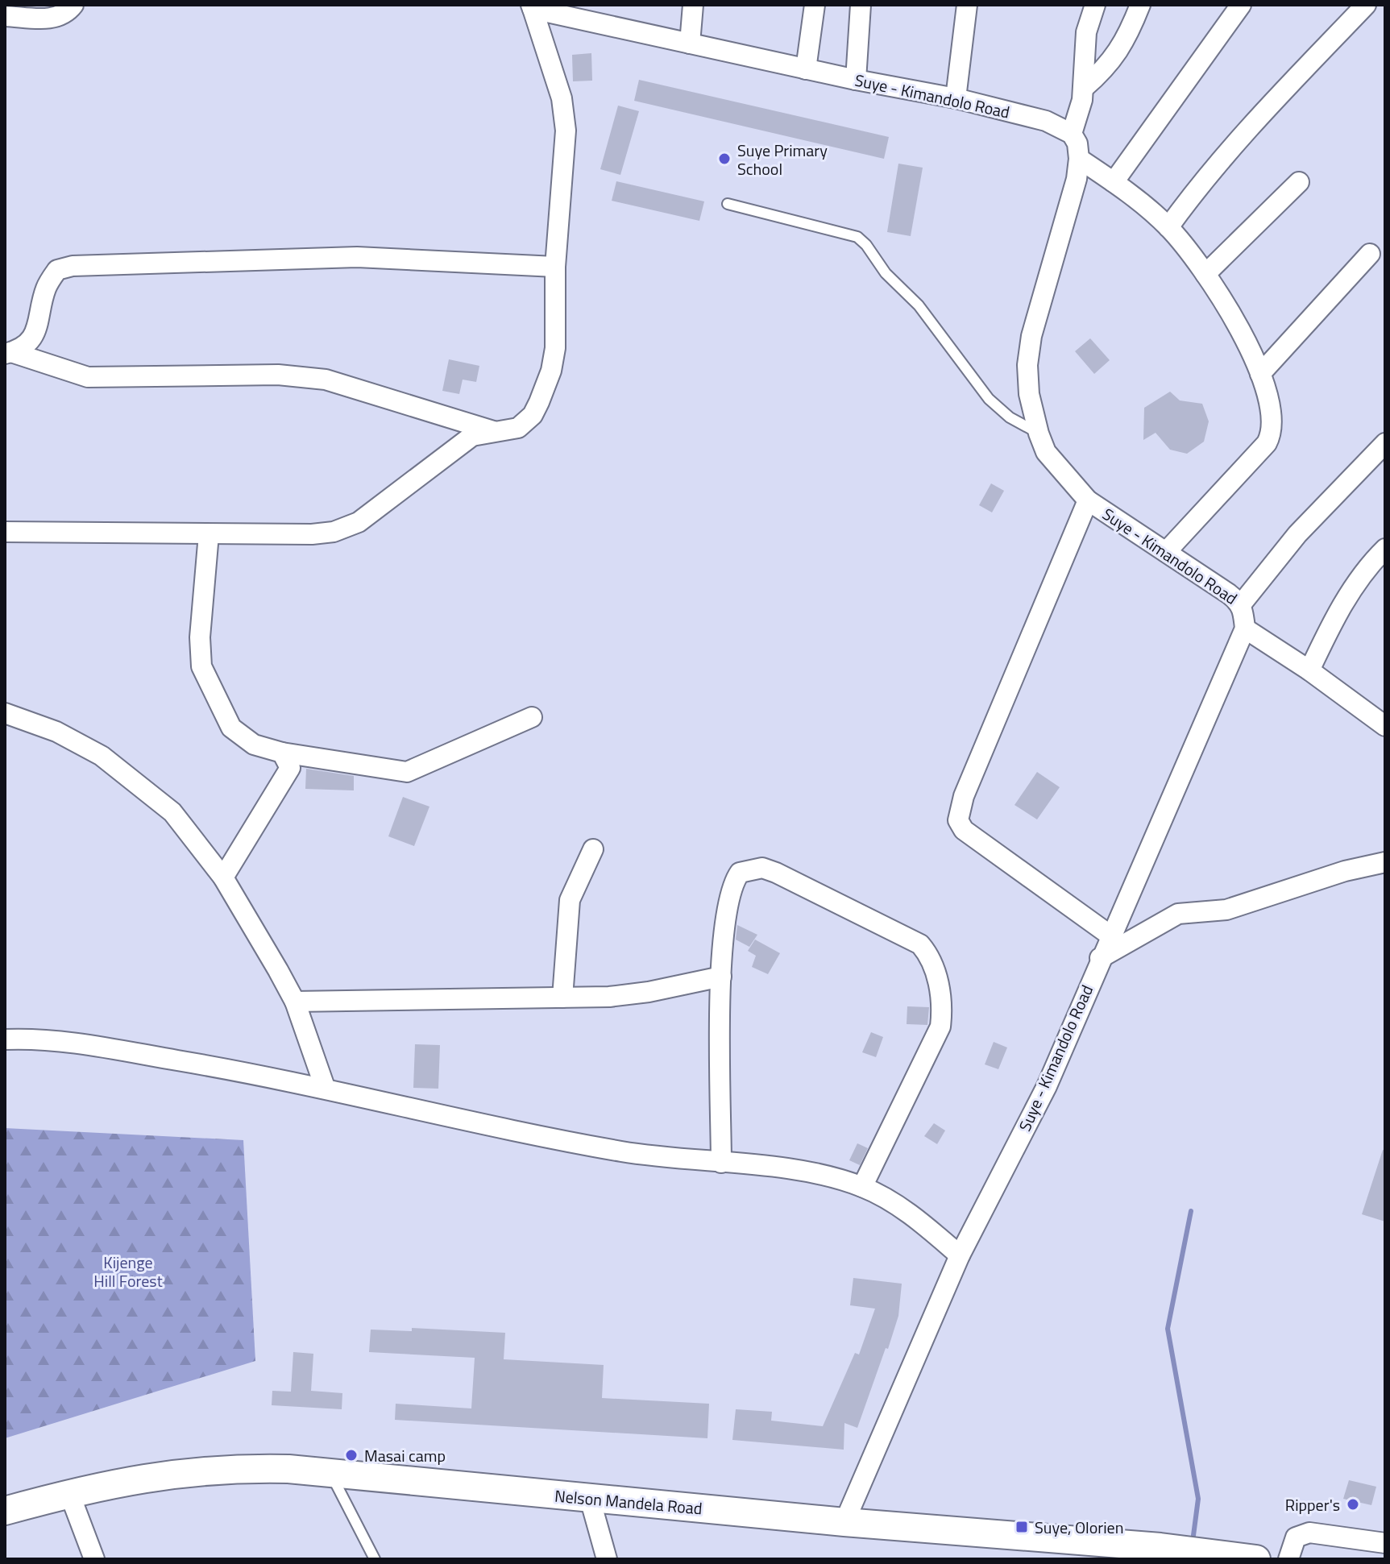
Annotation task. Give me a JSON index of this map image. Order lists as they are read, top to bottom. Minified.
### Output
{"streets":{"main road":["Nelson Mandela Road"],"street":["Suye - Kimandolo Road"]},"crossings":[["Suye - Kimandolo Road","Nelson Mandela Road"]],"parks":["Kijenge Hill Forest"],"places":{"other":["Suye Primary School","Masai camp","Ripper's"],"transit":["Suye, Olorien"]}}
